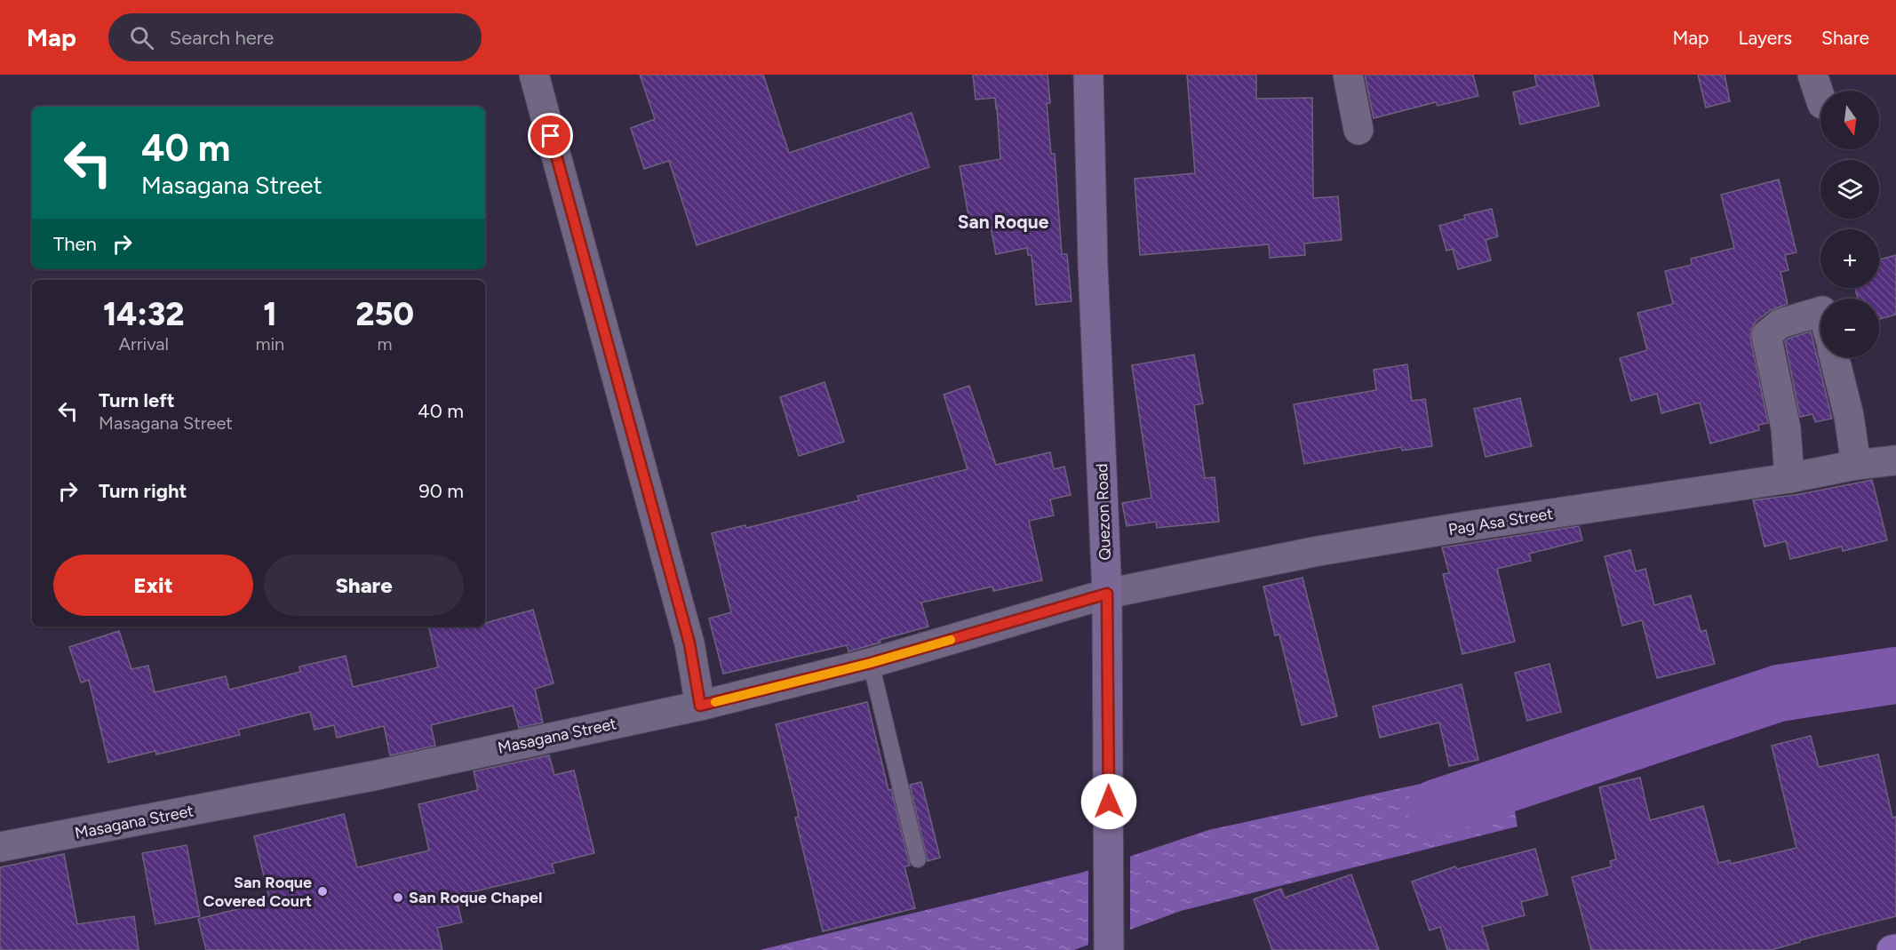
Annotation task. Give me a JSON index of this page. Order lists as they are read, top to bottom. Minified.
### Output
{"streets":{"main road":["Quezon Road"],"street":["Pag Asa Street","Masagana Street"]},"crossings":[["Quezon Road","Pag Asa Street"],["Quezon Road","Masagana Street"],["Pag Asa Street","Masagana Street"]],"districts":["San Roque"],"places":["San Roque Covered Court","San Roque Chapel"],"north":"bottom","page":{"header":"Map","search":"Search here","nav":["Map","Layers","Share"],"map_buttons":["+","−"],"turn":["40 m","Masagana Street"],"then":"Then","eta":["14:32","Arrival","1","min","250","m"],"list":[{"name":"Turn left","note":"Masagana Street","value":"40 m"},{"name":"Turn right","value":"90 m"}],"buttons":["Exit","Share"]}}
